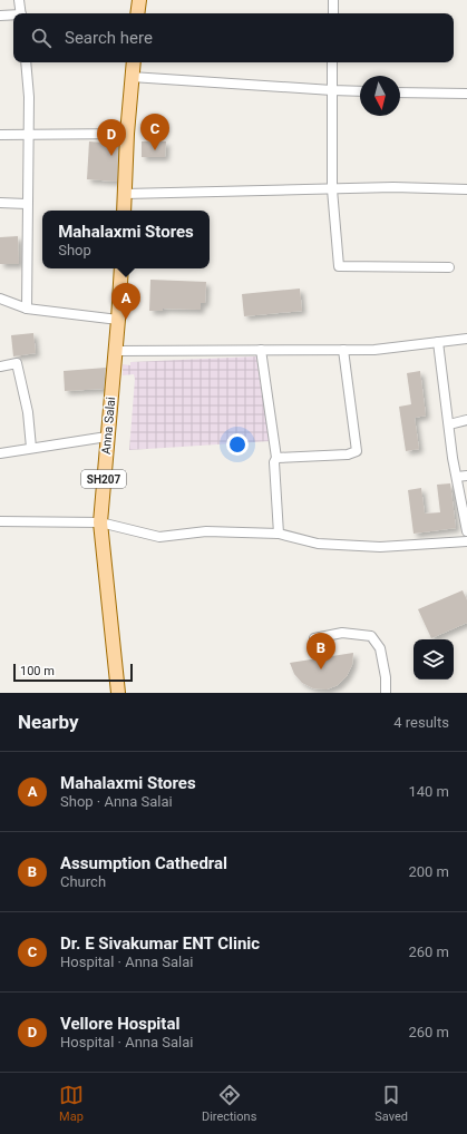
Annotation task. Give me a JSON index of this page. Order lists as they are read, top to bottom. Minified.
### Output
{"streets":{"main road":["Anna Salai","SH207"]},"scale_bar":"100 m","north":"bottom","page":{"search":"Search here","pins":["C","D","A","B"],"popup":["Mahalaxmi Stores","Shop"],"scale":"100 m","heading":["Nearby","4 results"],"list":[{"mark":"A","name":"Mahalaxmi Stores","note":"Shop · Anna Salai","value":"140 m"},{"mark":"B","name":"Assumption Cathedral","note":"Church","value":"200 m"},{"mark":"C","name":"Dr. E Sivakumar ENT Clinic","note":"Hospital · Anna Salai","value":"260 m"},{"mark":"D","name":"Vellore Hospital","note":"Hospital · Anna Salai","value":"260 m"}],"nav":["Map","Directions","Saved"]}}
